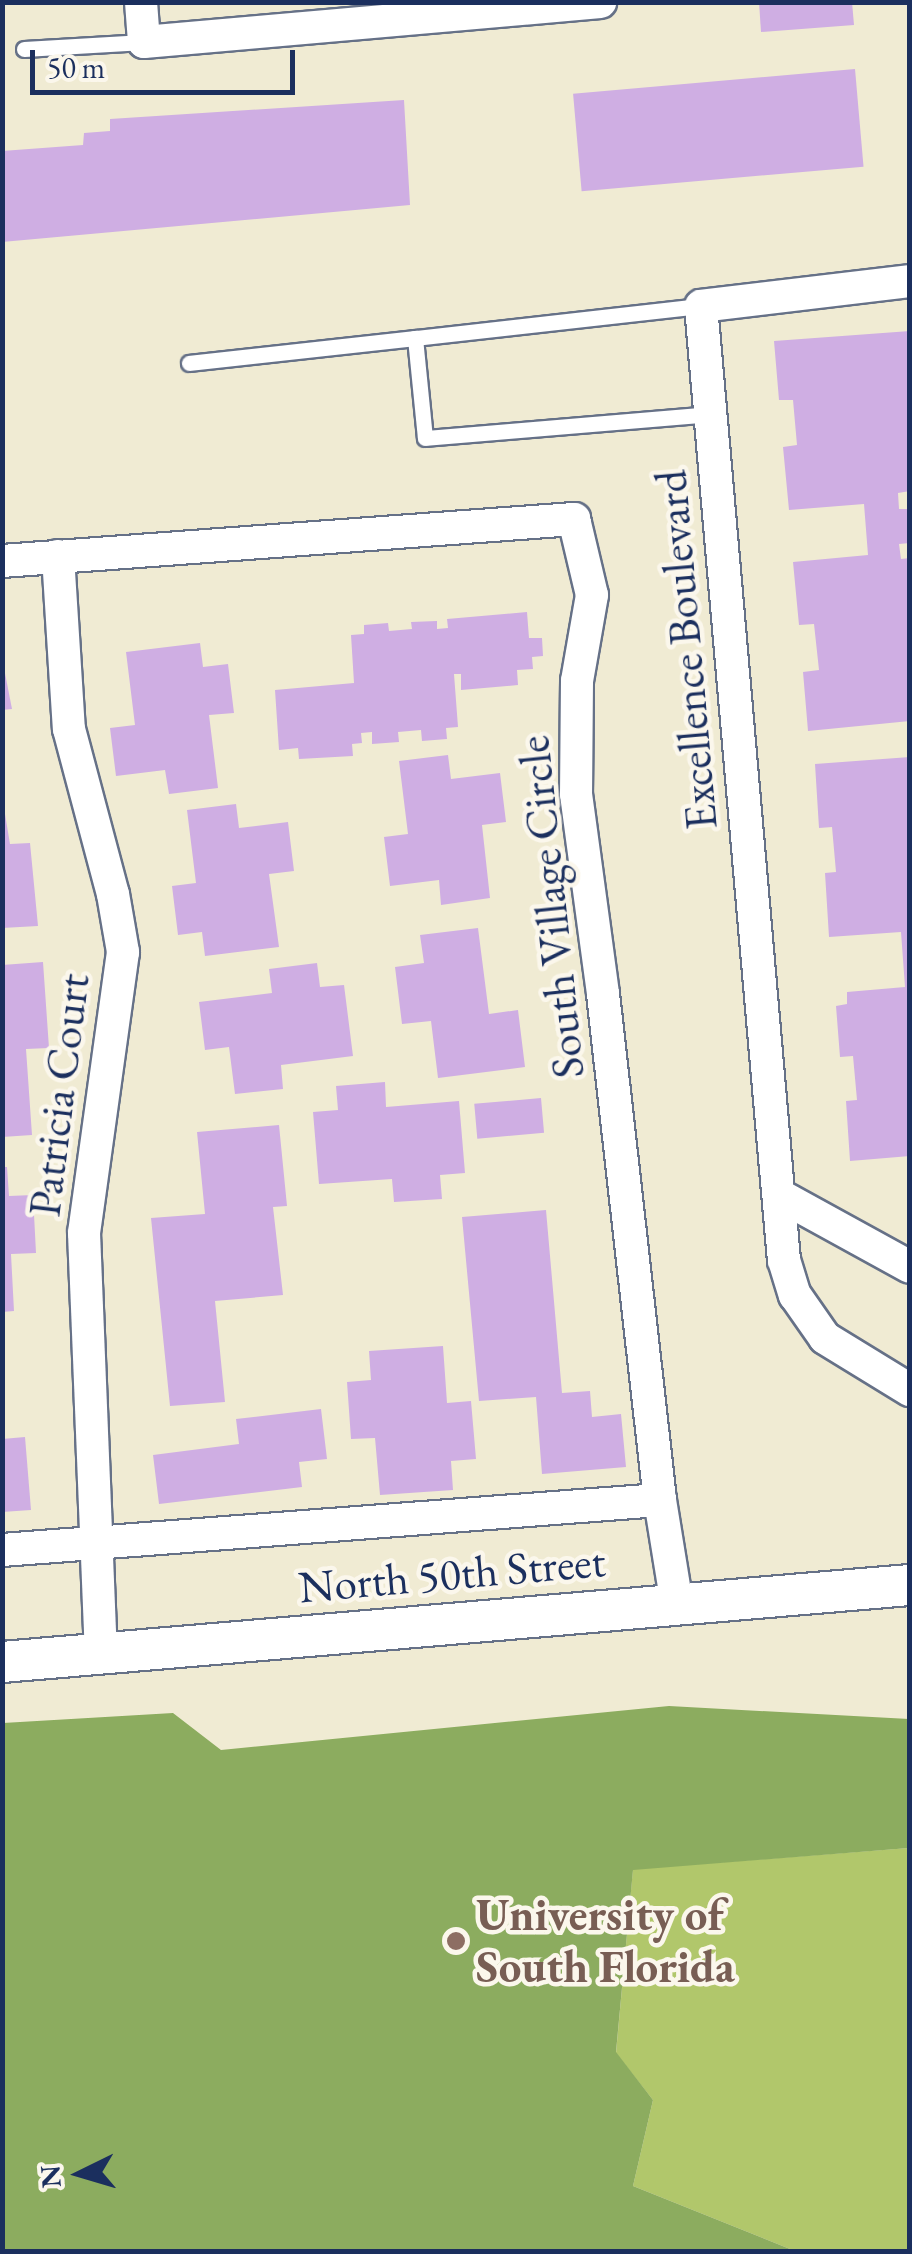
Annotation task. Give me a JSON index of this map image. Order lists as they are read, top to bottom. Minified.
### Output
{"streets":{"street":["Excellence Boulevard","South Village Circle","Patricia Court","North 50th Street"]},"crossings":[["South Village Circle","Patricia Court"],["South Village Circle","North 50th Street"],["Patricia Court","North 50th Street"]],"places":["University of South Florida"],"scale_bar":"50 m","north":"left"}
